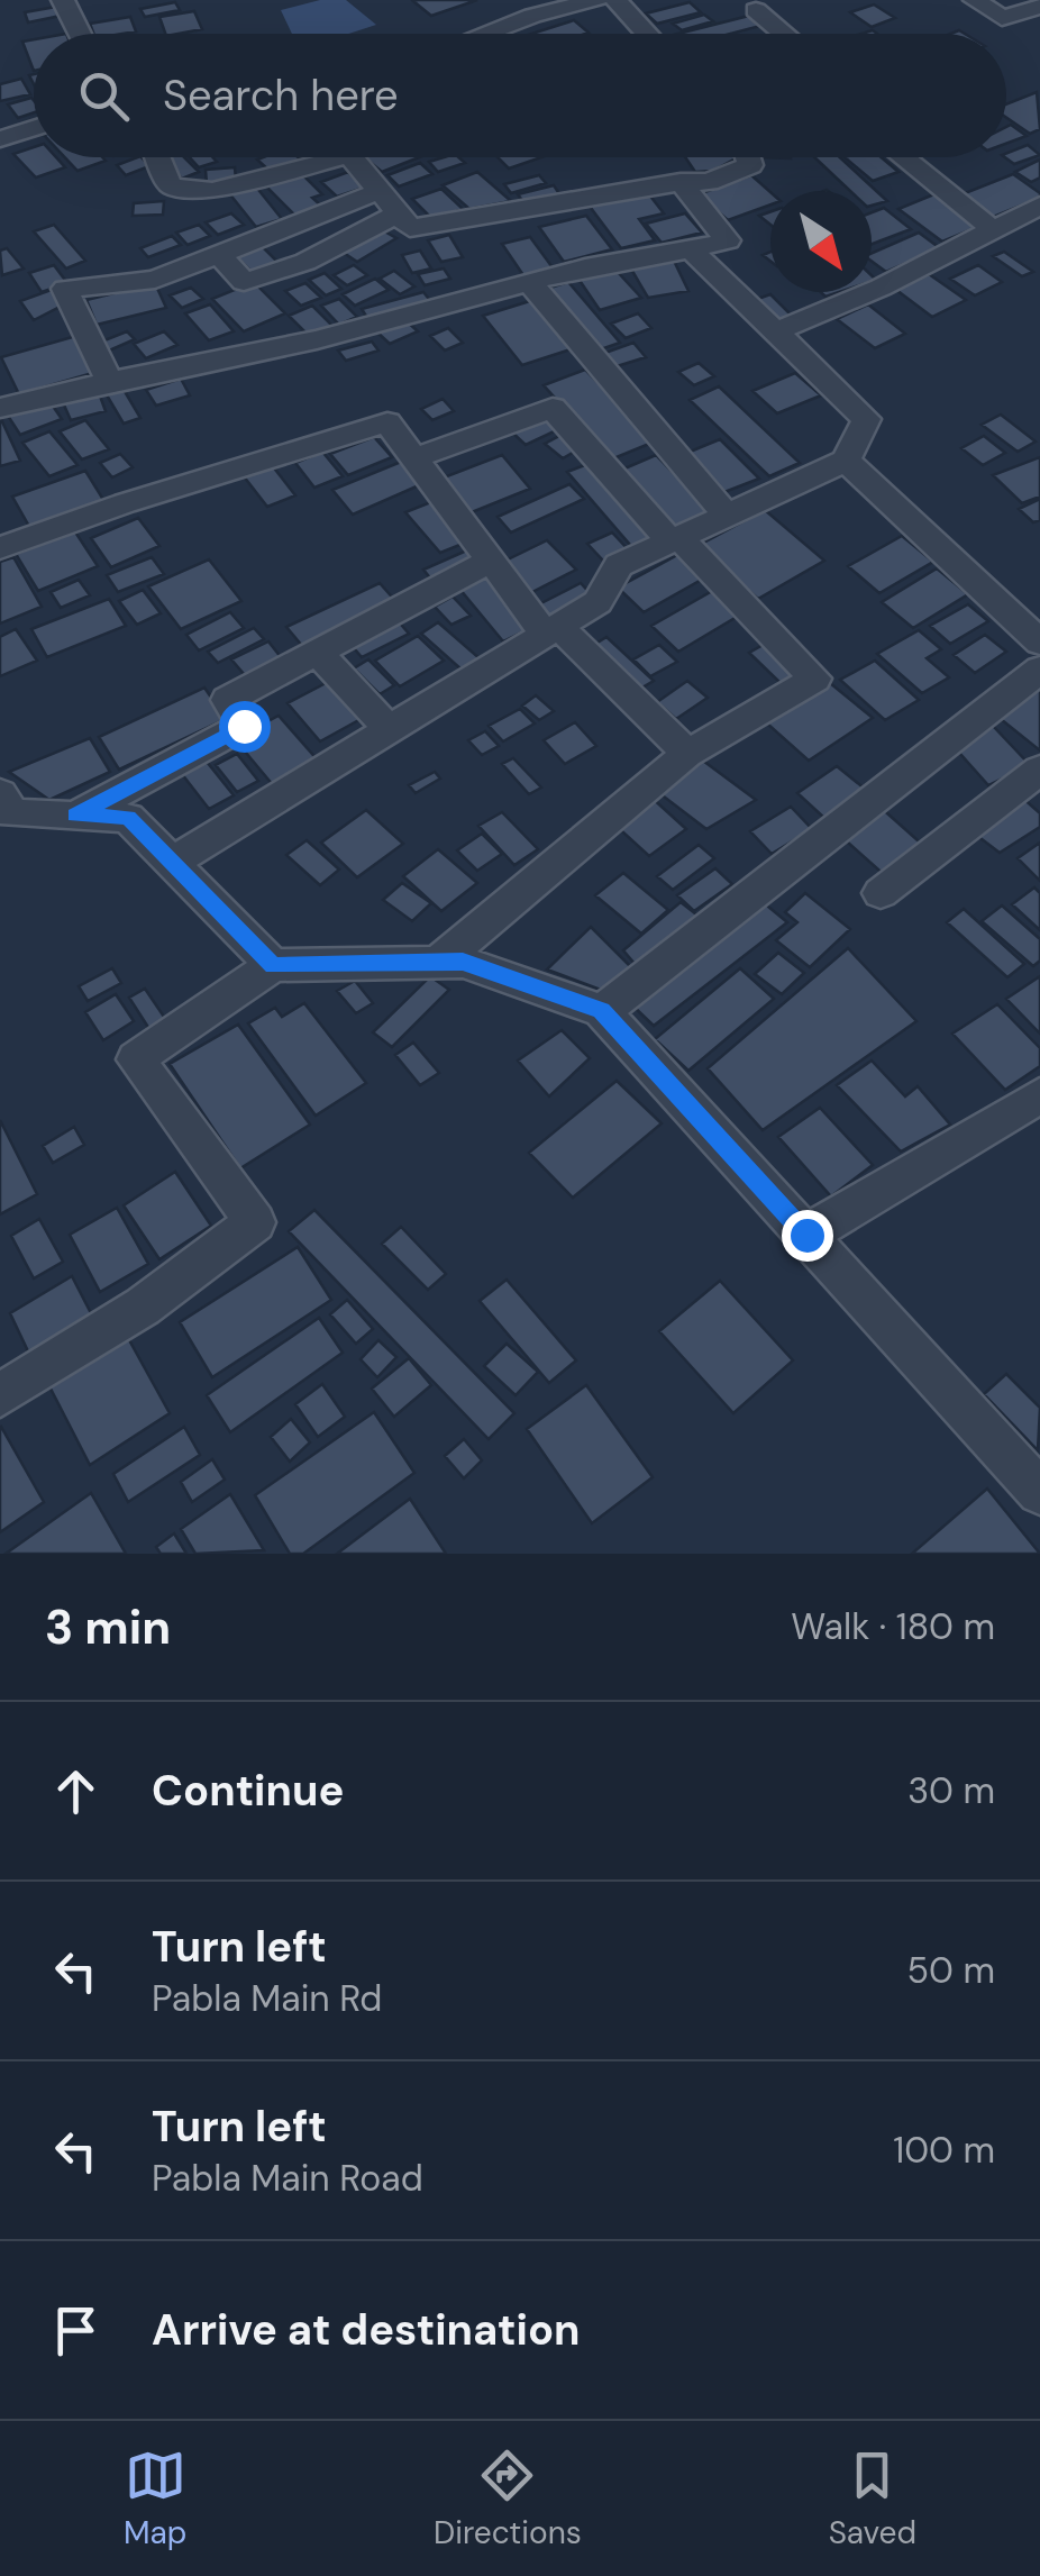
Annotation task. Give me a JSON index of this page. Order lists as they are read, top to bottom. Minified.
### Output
{"north":"bottom right","page":{"search":"Search here","heading":["3 min","Walk · 180 m"],"list":[["Continue","30 m"],["Turn left","Pabla Main Rd","50 m"],["Turn left","Pabla Main Road","100 m"],"Arrive at destination"],"nav":["Map","Directions","Saved"]}}
